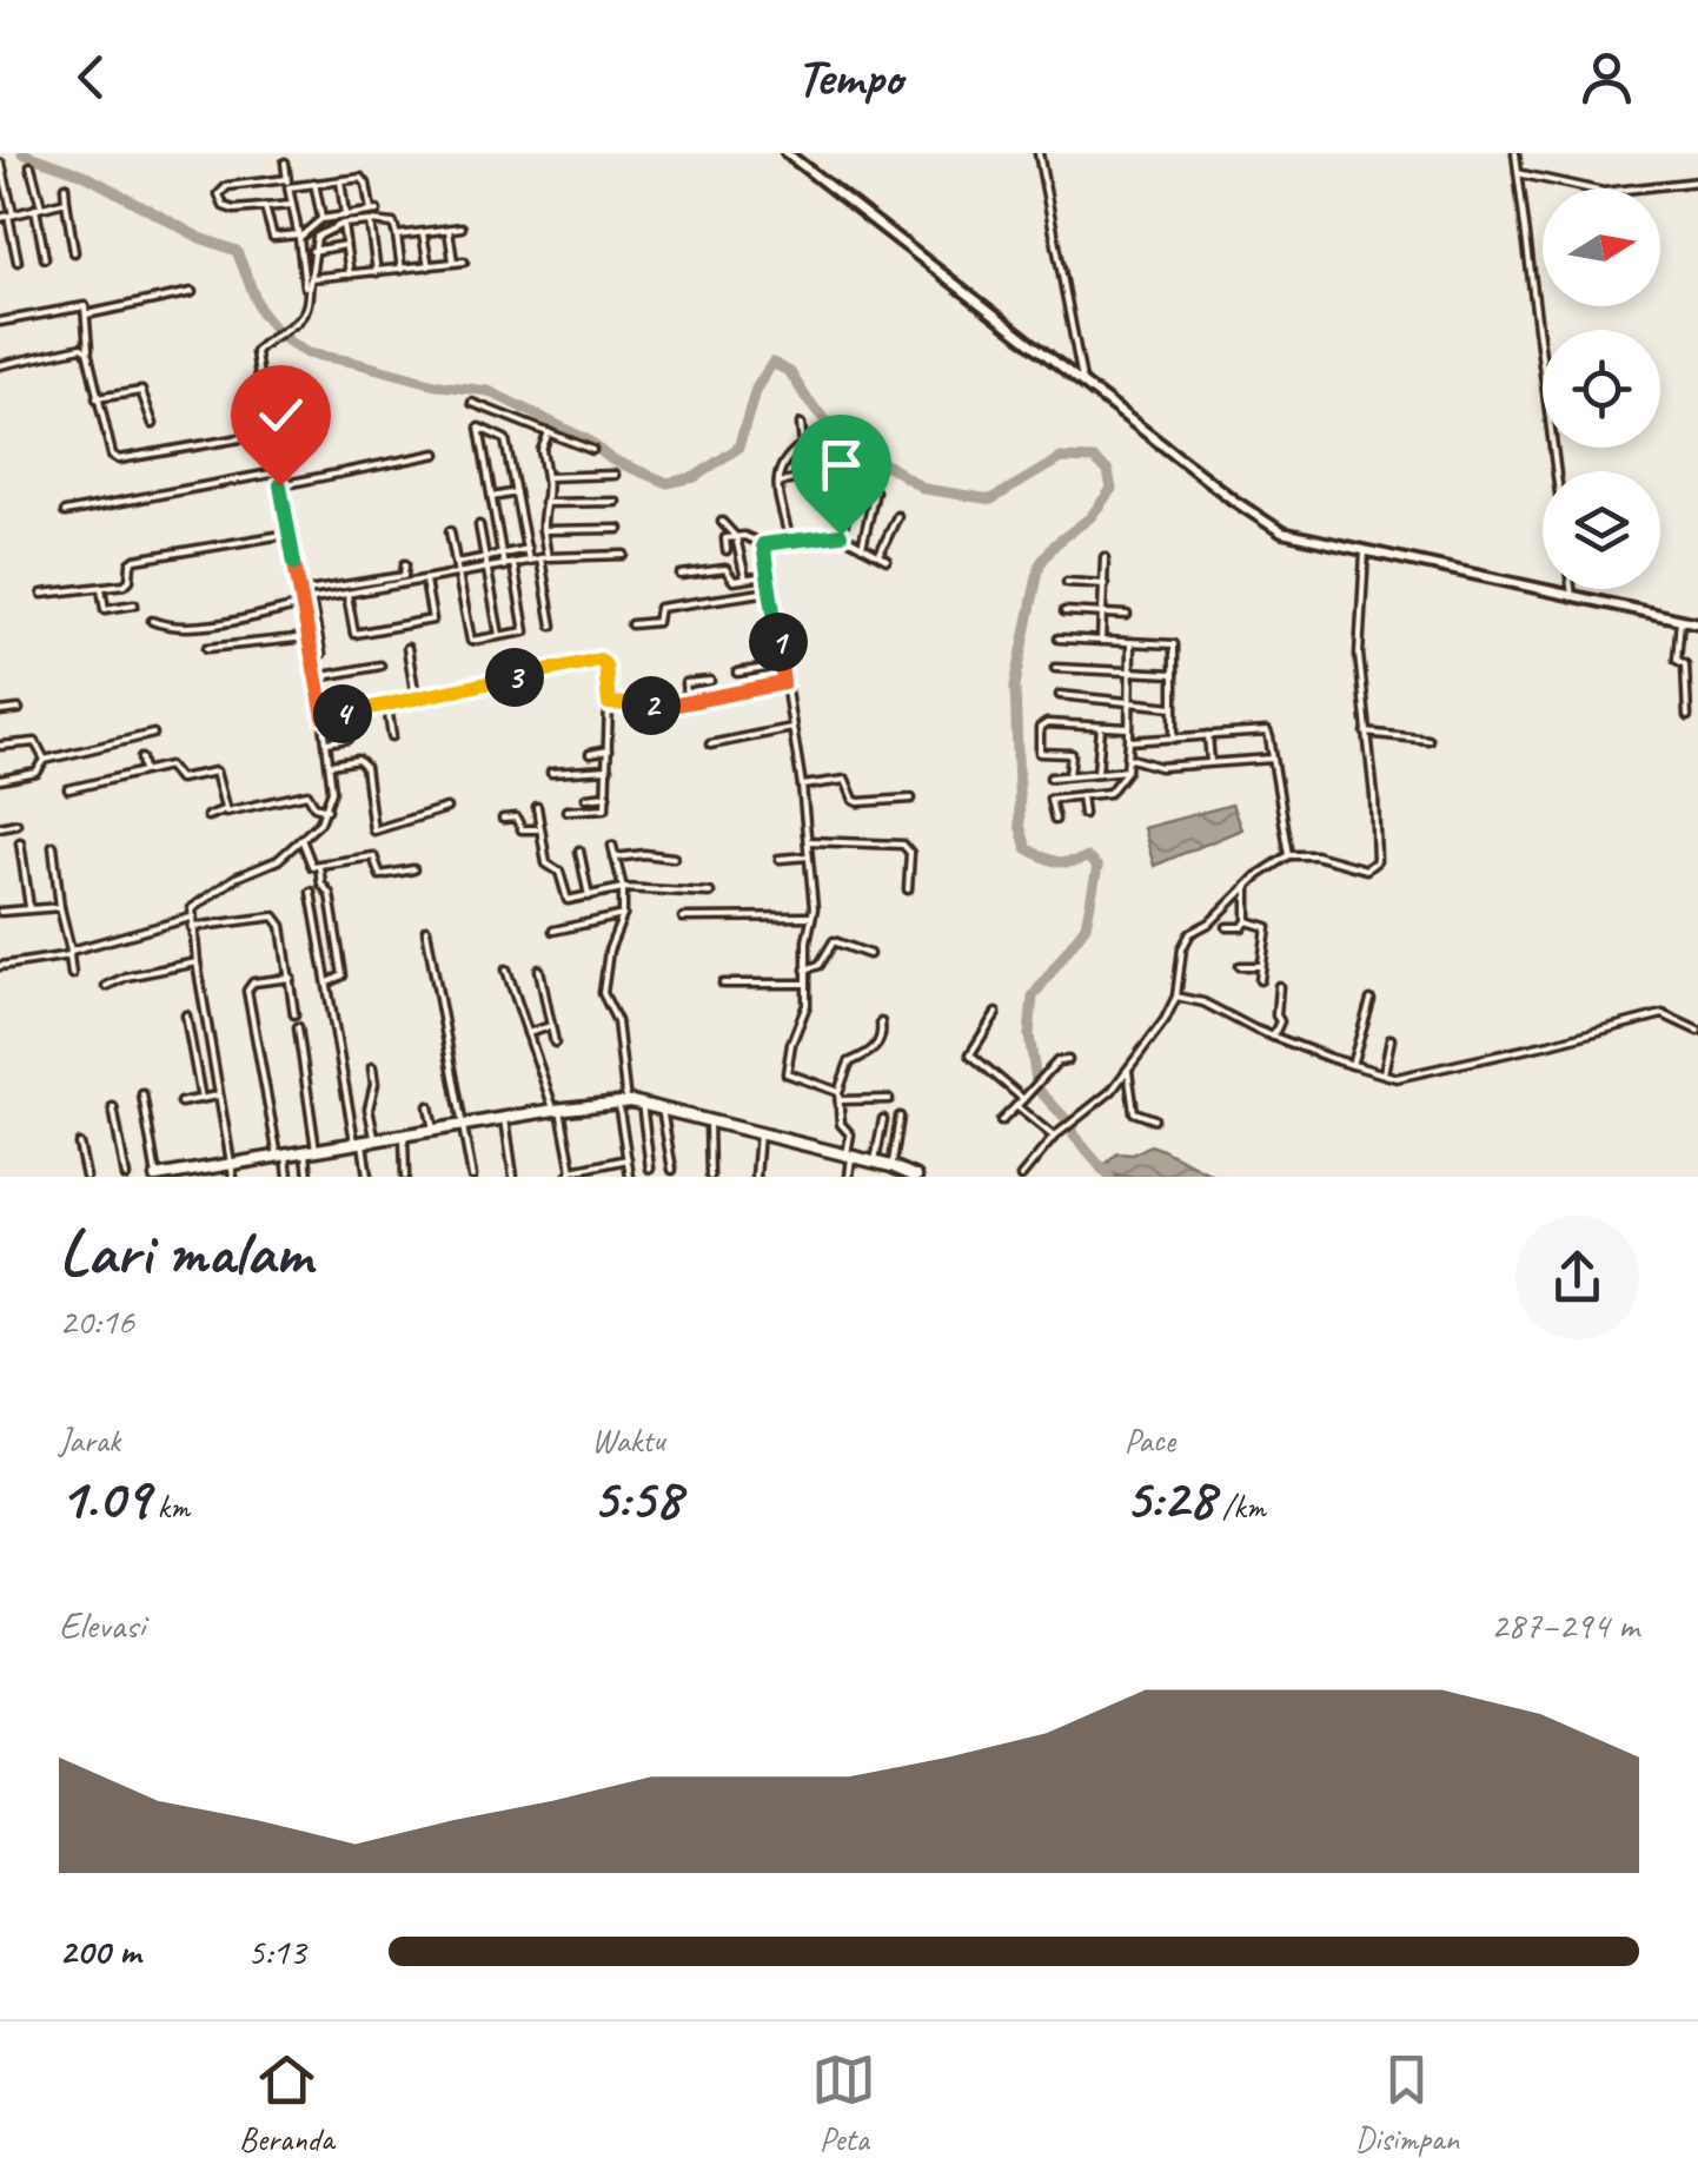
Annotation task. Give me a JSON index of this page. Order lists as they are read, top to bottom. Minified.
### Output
{"north":"right","page":{"header":"Tempo","pins":["1","3","2","4"],"heading":["Lari malam","20:16"],"stats":[["Jarak","1.09 km"],["Waktu","5:58"],["Pace","5:28 /km"]],"chart":["Elevasi","287–294 m"],"list":[{"name":"200 m","note":"5:13"}],"tabs":["Beranda","Peta","Disimpan"]}}
